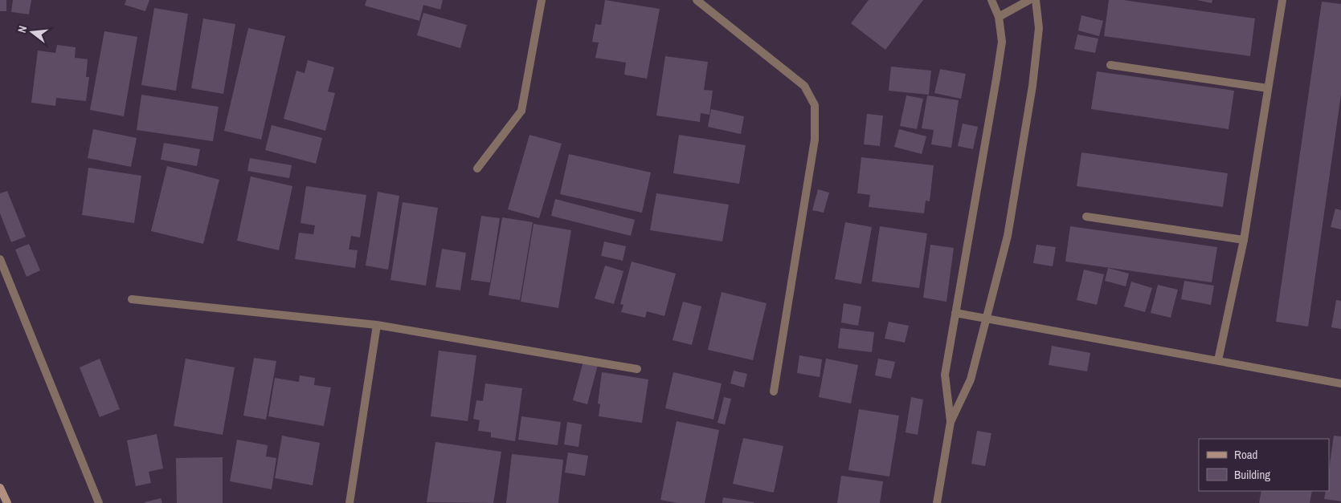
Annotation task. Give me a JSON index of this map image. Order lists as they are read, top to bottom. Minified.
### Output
{"legend":["Road","Building"],"north":"left"}
